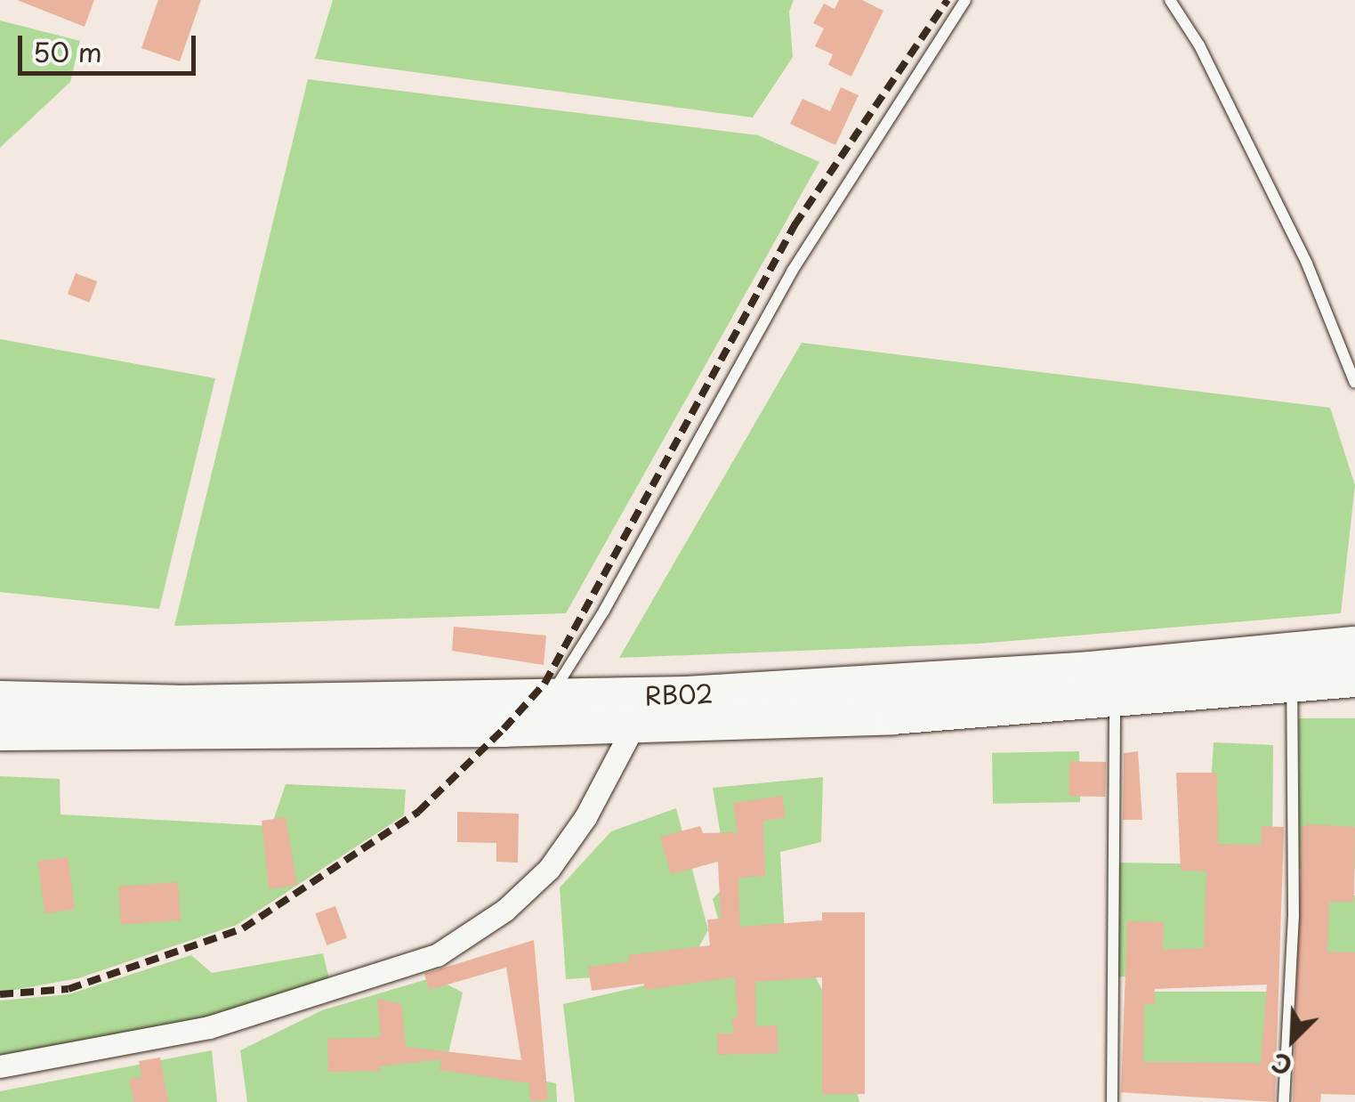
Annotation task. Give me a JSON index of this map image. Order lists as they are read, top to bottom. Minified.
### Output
{"streets":{"highway":["RB02"]},"scale_bar":"50 m","north":"bottom left"}
